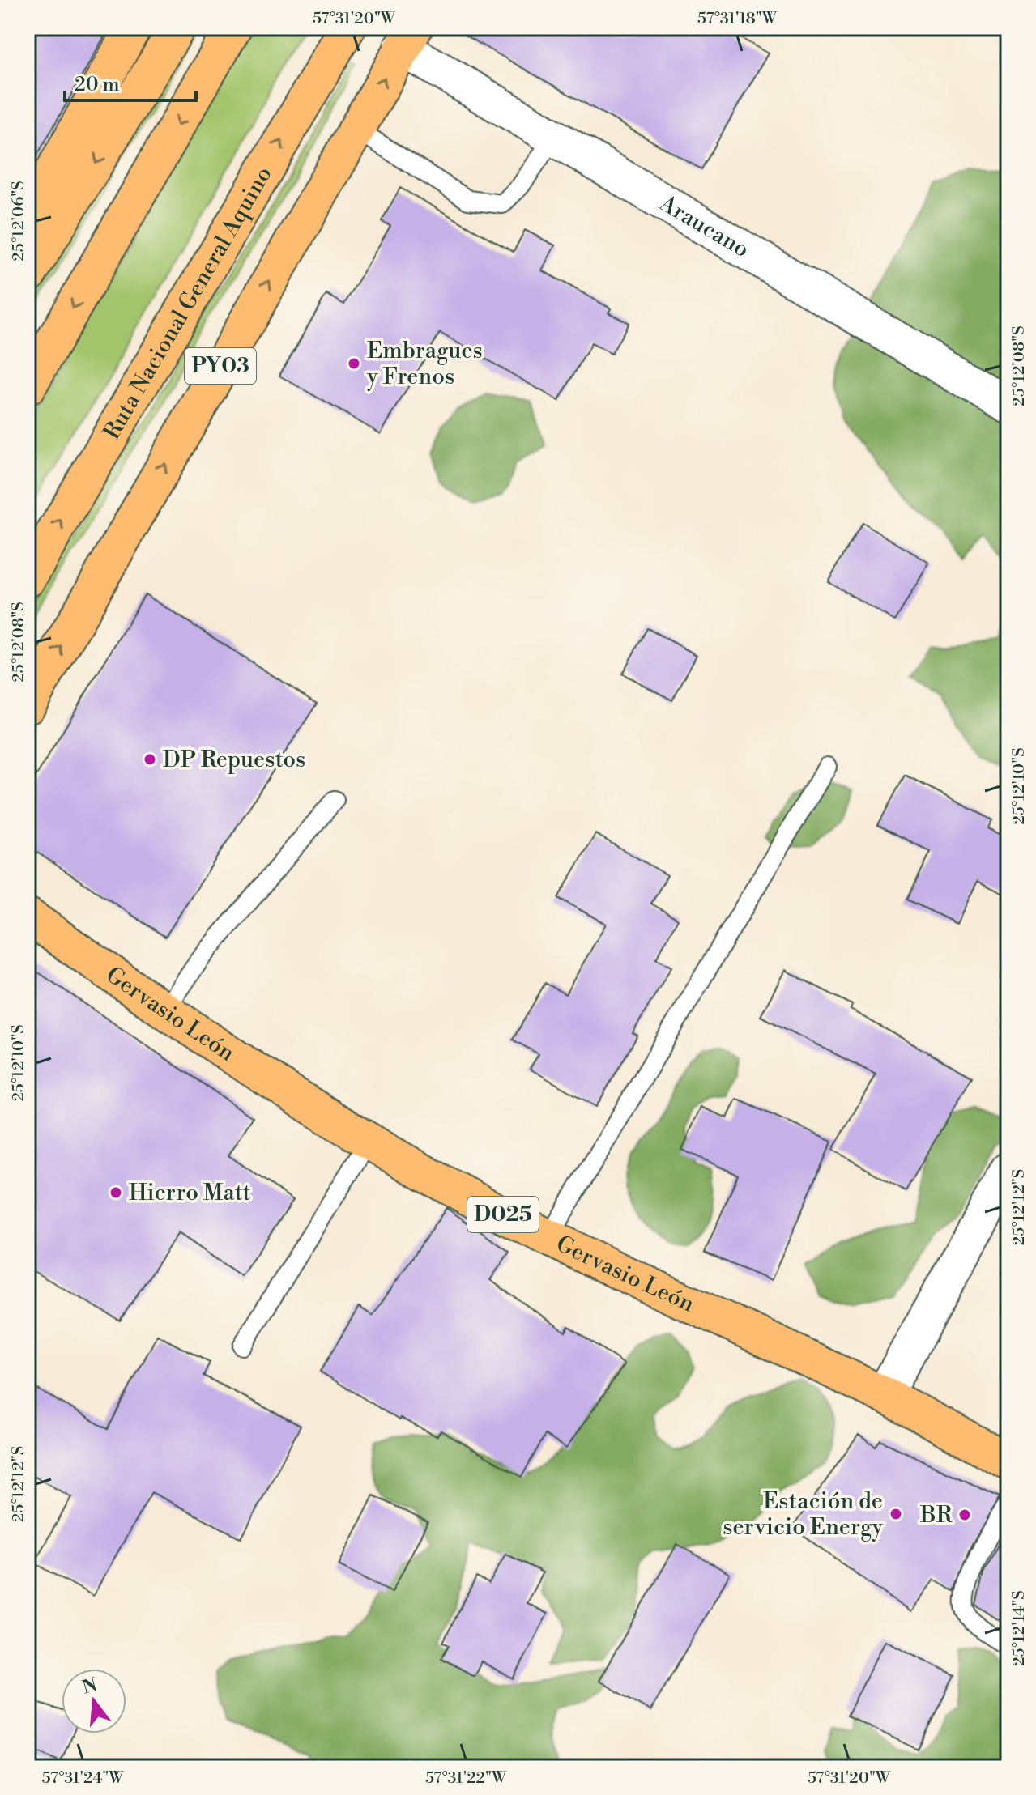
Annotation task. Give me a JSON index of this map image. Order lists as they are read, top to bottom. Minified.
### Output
{"streets":{"main road":["Ruta Nacional General Aquino","PY03","Gervasio León","D025"],"street":["Araucano"]},"crossings":[["Araucano","PY03"]],"places":["Embragues y Frenos","DP Repuestos","Hierro Matt","Estación de servicio Energy","BR"],"scale_bar":"20 m","north":"top","coordinates":["57°31'20\"W","57°31'18\"W","25°12'06\"S","25°12'08\"S","25°12'10\"S","25°12'12\"S","25°12'14\"S","57°31'24\"W","57°31'22\"W"]}
